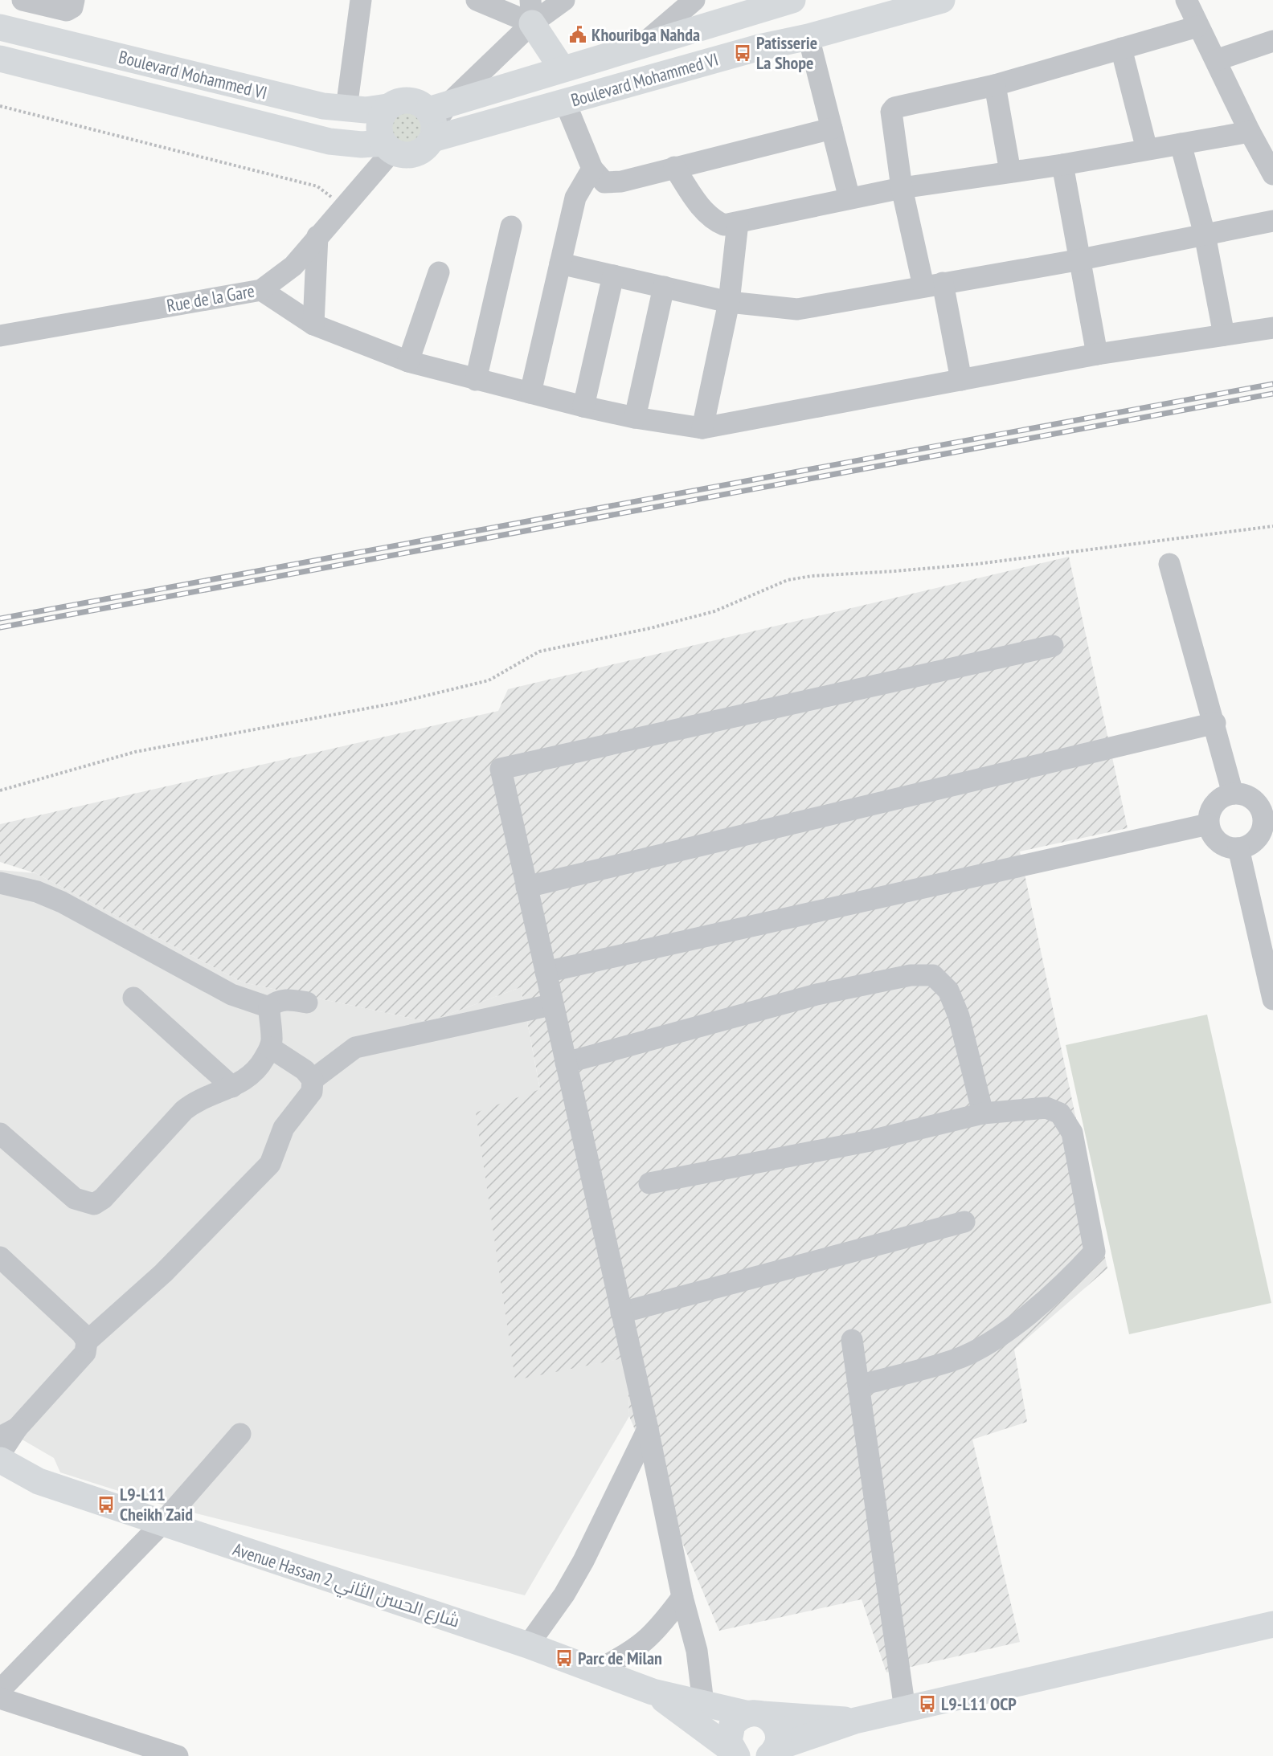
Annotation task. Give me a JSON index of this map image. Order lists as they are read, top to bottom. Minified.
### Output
{"streets":{"main road":["Boulevard Mohammed VI","Avenue Hassan 2 شارع الحسن الثاني"],"street":["Rue de la Gare"]},"crossings":[["Boulevard Mohammed VI","Rue de la Gare"]],"places":{"public building":["Khouribga Nahda"],"bus stop":["Patisserie La Shope","L9-L11 Cheikh Zaid","Parc de Milan","L9-L11 OCP"]}}
